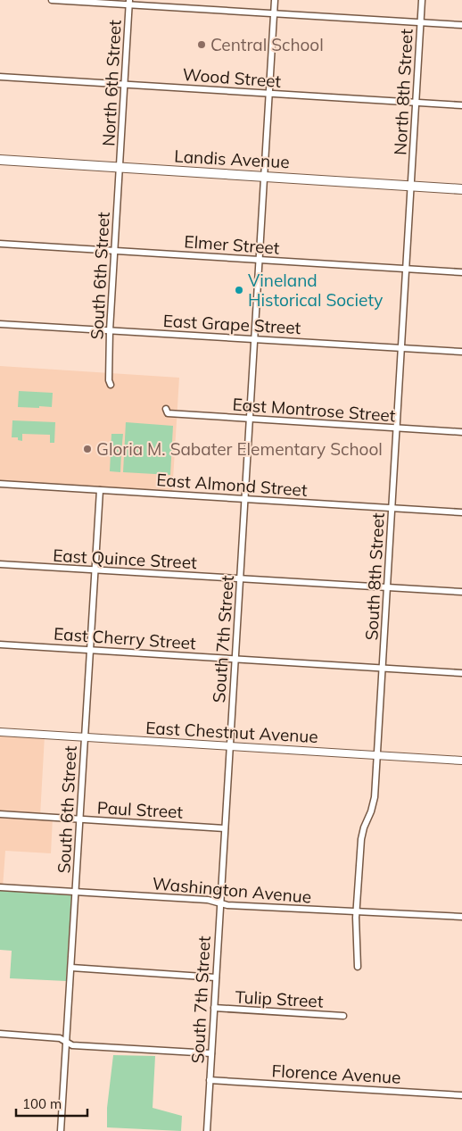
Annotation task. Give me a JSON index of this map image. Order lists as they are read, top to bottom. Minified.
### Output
{"streets":{"main road":["Landis Avenue"],"street":["Wood Street","North 6th Street","North 8th Street","Elmer Street","South 6th Street","East Grape Street","East Montrose Street","East Almond Street","East Quince Street","South 8th Street","East Cherry Street","South 7th Street","East Chestnut Avenue","Paul Street","Washington Avenue","Tulip Street","Florence Avenue"]},"crossings":[["Wood Street","North 6th Street"],["Wood Street","North 8th Street"],["Wood Street","South 7th Street"],["North 6th Street","Landis Avenue"],["North 6th Street","South 6th Street"],["North 8th Street","Landis Avenue"],["North 8th Street","South 8th Street"],["Landis Avenue","South 6th Street"],["Landis Avenue","South 8th Street"],["Landis Avenue","South 7th Street"],["Elmer Street","South 6th Street"],["Elmer Street","South 8th Street"],["Elmer Street","South 7th Street"],["South 6th Street","East Grape Street"],["South 6th Street","East Almond Street"],["South 6th Street","East Quince Street"],["South 6th Street","East Cherry Street"],["South 6th Street","East Chestnut Avenue"],["South 6th Street","Paul Street"],["South 6th Street","Washington Avenue"],["East Grape Street","South 8th Street"],["East Grape Street","South 7th Street"],["East Montrose Street","South 8th Street"],["East Montrose Street","South 7th Street"],["East Almond Street","South 8th Street"],["East Almond Street","South 7th Street"],["East Quince Street","South 8th Street"],["East Quince Street","South 7th Street"],["South 8th Street","East Cherry Street"],["South 8th Street","East Chestnut Avenue"],["South 8th Street","Washington Avenue"],["East Cherry Street","South 7th Street"],["South 7th Street","East Chestnut Avenue"],["South 7th Street","Paul Street"],["South 7th Street","Washington Avenue"],["South 7th Street","Tulip Street"],["South 7th Street","Florence Avenue"]],"places":["Central School","Vineland Historical Society","Gloria M. Sabater Elementary School"],"scale_bar":"100 m"}
